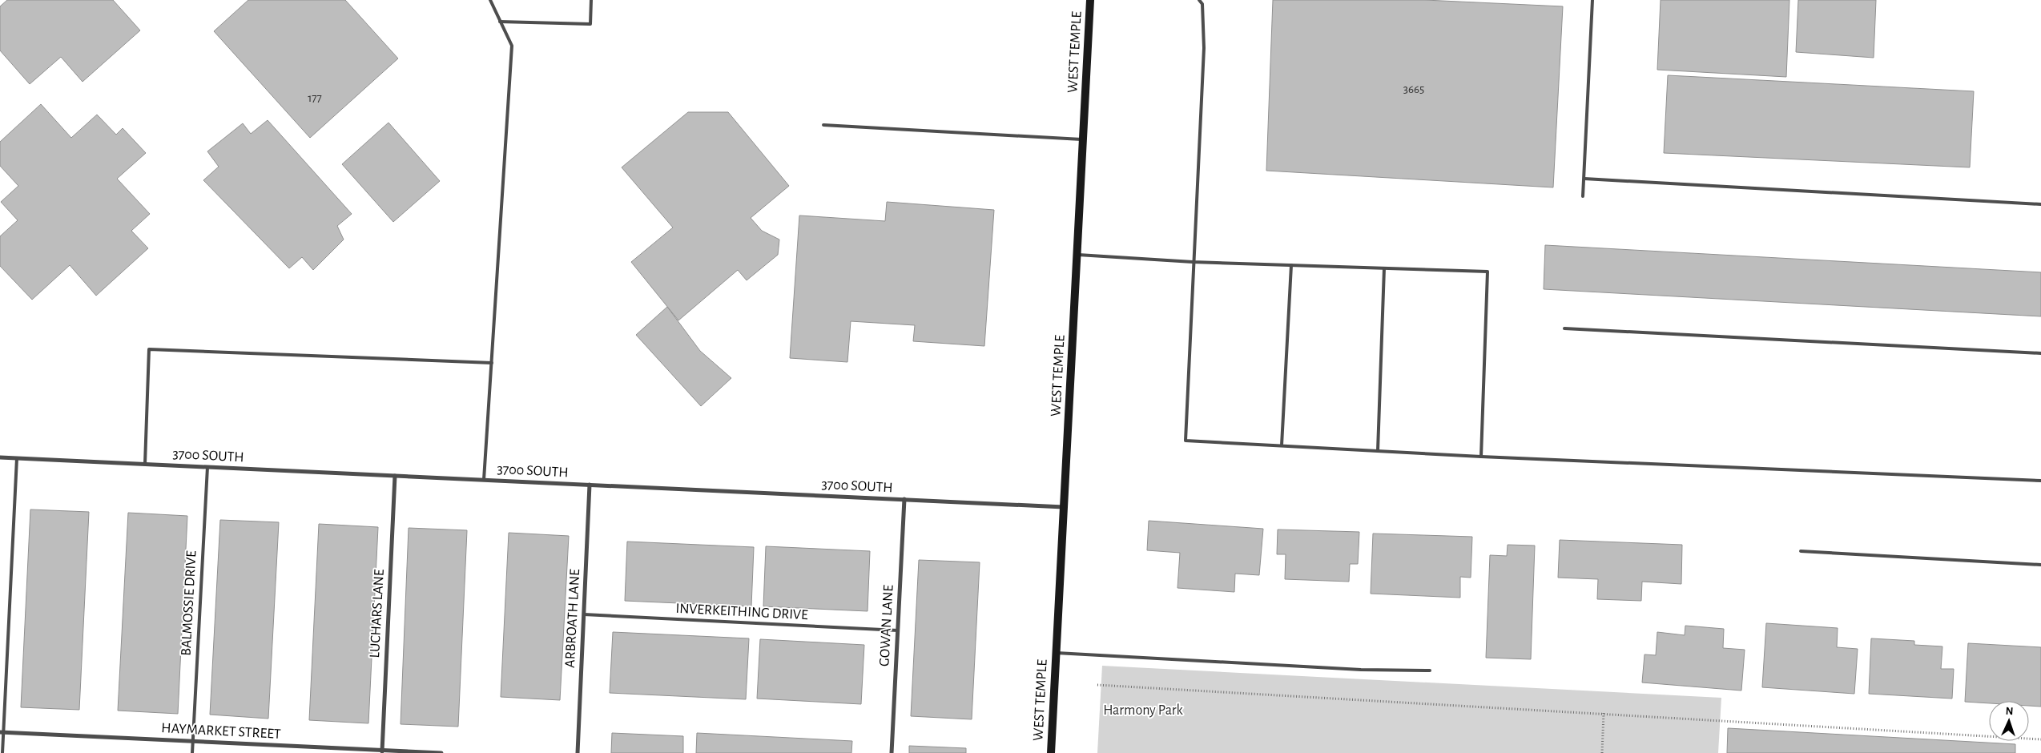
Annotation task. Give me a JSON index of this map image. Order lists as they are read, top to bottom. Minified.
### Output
{"streets":{"street":["WEST TEMPLE","3700 SOUTH","LUCHARS LANE","ARBROATH LANE","GOWAN LANE","HAYMARKET STREET"],"lane":["BALMOSSIE DRIVE","INVERKEITHING DRIVE"]},"crossings":[["WEST TEMPLE","3700 SOUTH"],["3700 SOUTH","BALMOSSIE DRIVE"],["3700 SOUTH","LUCHARS LANE"],["3700 SOUTH","ARBROATH LANE"],["3700 SOUTH","GOWAN LANE"],["BALMOSSIE DRIVE","HAYMARKET STREET"],["INVERKEITHING DRIVE","ARBROATH LANE"],["INVERKEITHING DRIVE","GOWAN LANE"],["LUCHARS LANE","HAYMARKET STREET"]],"parks":["Harmony Park"],"house_numbers":["3665","177"],"north":"top"}
